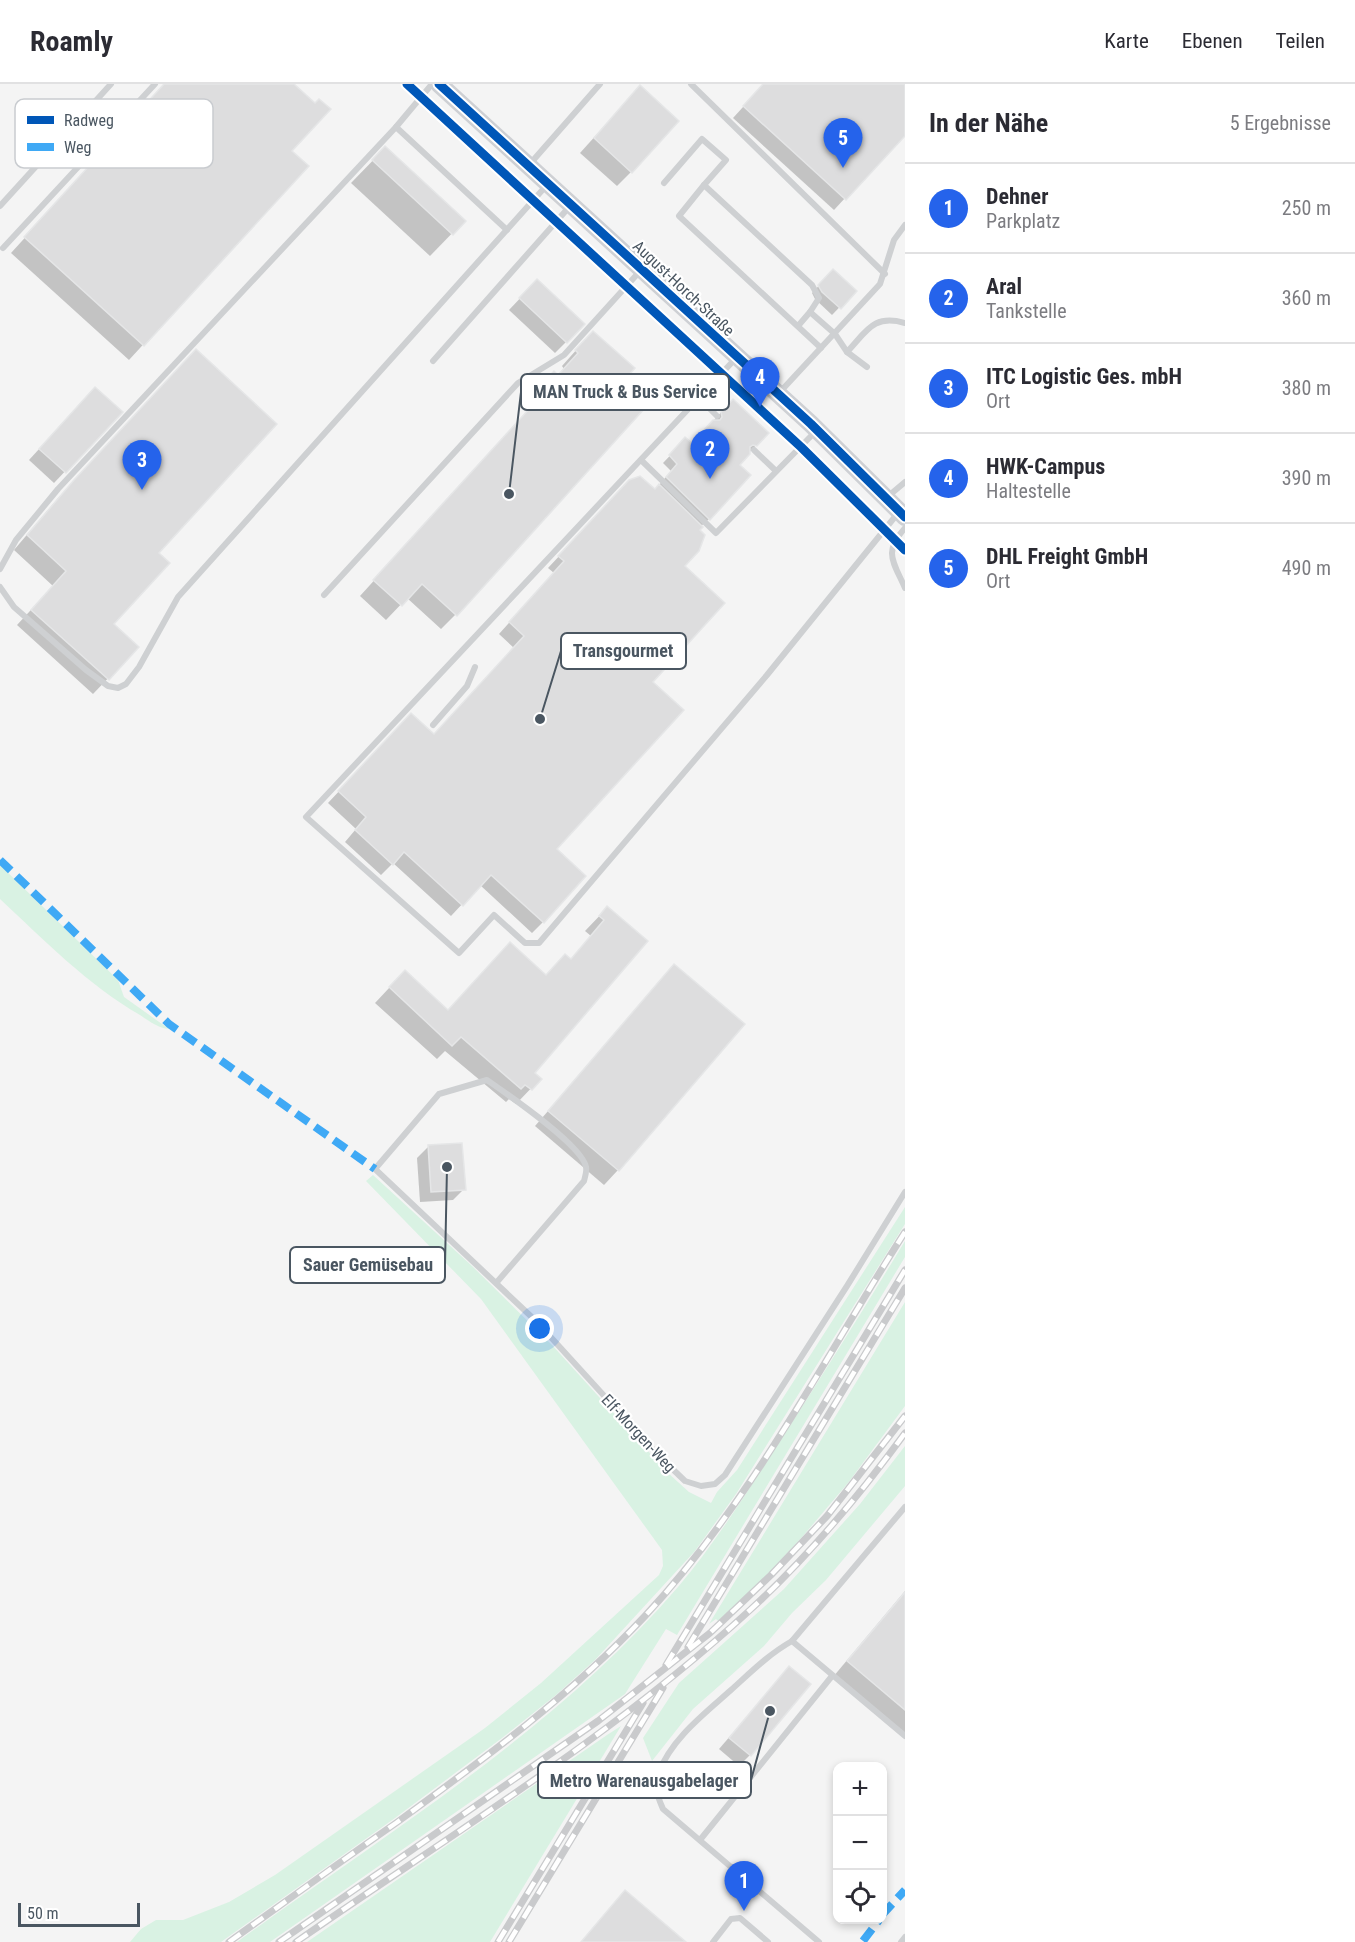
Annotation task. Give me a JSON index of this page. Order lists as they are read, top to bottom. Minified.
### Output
{"streets":{"main road":["August-Horch-Straße"],"lane":["Elf-Morgen-Weg"]},"places":["MAN Truck & Bus Service","Transgourmet","Sauer Gemüsebau","Metro Warenausgabelager"],"legend":["Radweg","Weg"],"scale_bar":"50 m","page":{"header":"Roamly","nav":["Karte","Ebenen","Teilen"],"heading":["In der Nähe","5 Ergebnisse"],"pins":["5","4","2","3","1"],"list":[{"mark":"1","name":"Dehner","note":"Parkplatz","value":"250 m"},{"mark":"2","name":"Aral","note":"Tankstelle","value":"360 m"},{"mark":"3","name":"ITC Logistic Ges. mbH","note":"Ort","value":"380 m"},{"mark":"4","name":"HWK-Campus","note":"Haltestelle","value":"390 m"},{"mark":"5","name":"DHL Freight GmbH","note":"Ort","value":"490 m"}],"map_buttons":["+","−"],"scale":"50 m"}}
